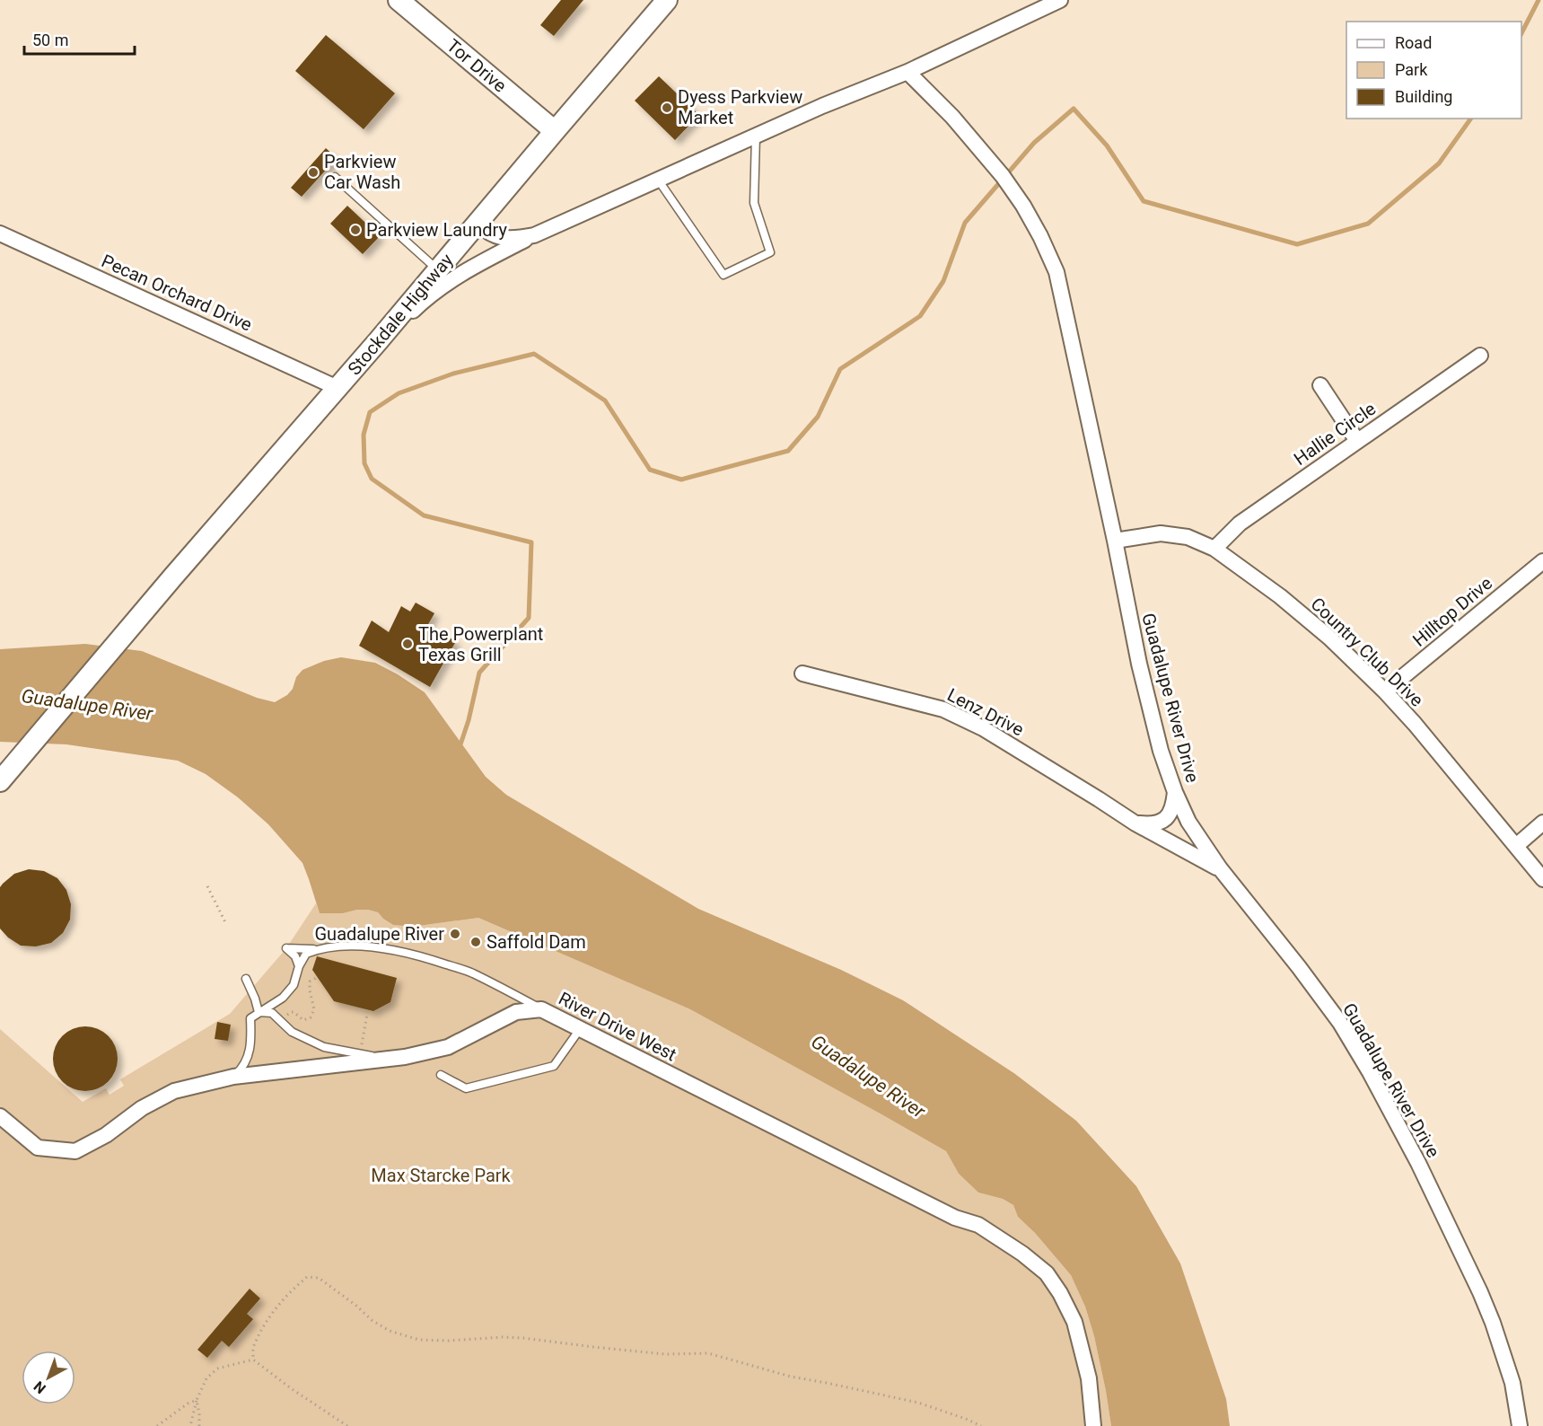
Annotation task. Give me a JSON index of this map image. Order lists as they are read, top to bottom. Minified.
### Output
{"streets":{"main road":["Tor Drive","Stockdale Highway"],"street":["Pecan Orchard Drive","Hallie Circle","Hilltop Drive","Country Club Drive","Guadalupe River Drive","Lenz Drive","River Drive West"]},"crossings":[["Tor Drive","Stockdale Highway"],["Pecan Orchard Drive","Stockdale Highway"],["Hallie Circle","Country Club Drive"],["Hilltop Drive","Country Club Drive"],["Country Club Drive","Guadalupe River Drive"],["Guadalupe River Drive","Lenz Drive"]],"water":["Guadalupe River"],"parks":["Max Starcke Park"],"places":["Dyess Parkview Market","Parkview Car Wash","Parkview Laundry","The Powerplant Texas Grill","Guadalupe River","Saffold Dam"],"legend":["Road","Park","Building"],"scale_bar":"50 m","north":"bottom left"}
